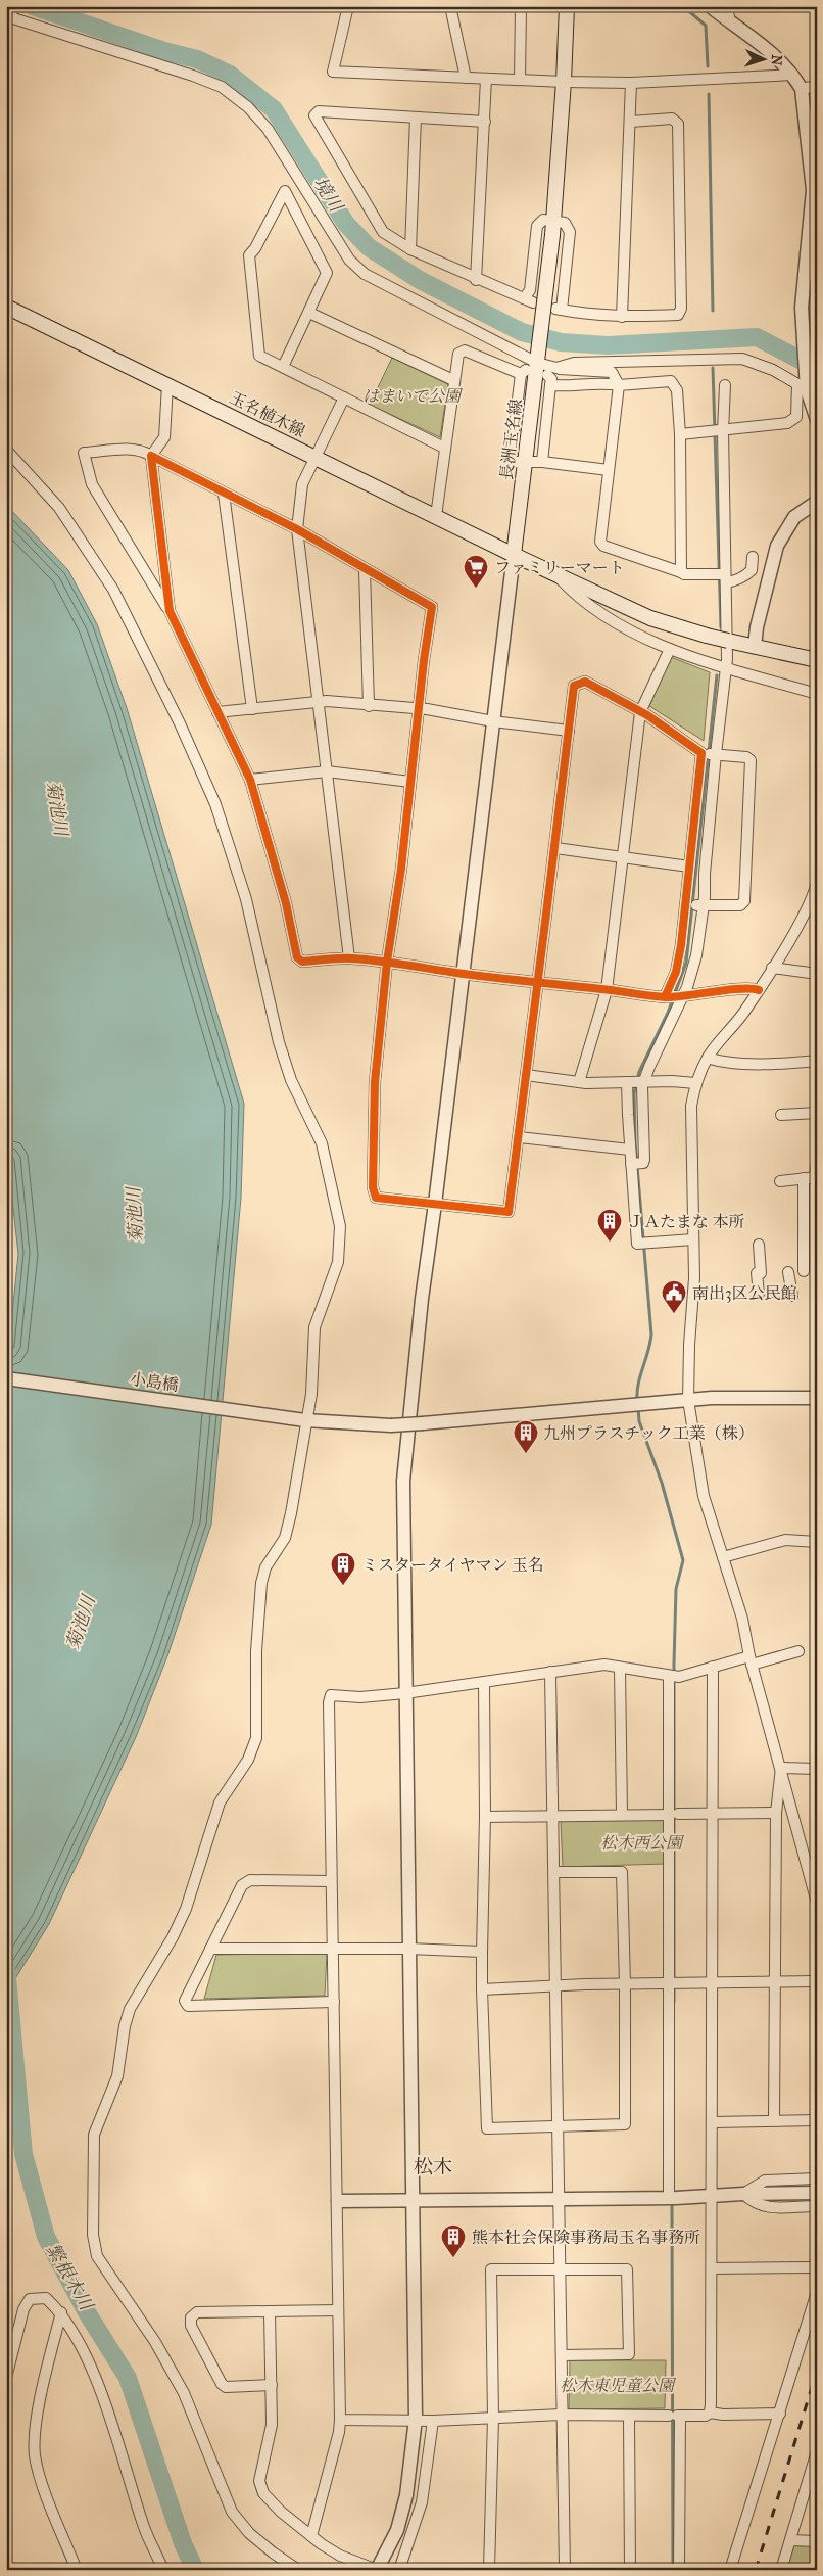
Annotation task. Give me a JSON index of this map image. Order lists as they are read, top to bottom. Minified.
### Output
{"streets":{"main road":["玉名植木線","長洲玉名線"],"street":["小島橋"]},"crossings":[["玉名植木線","長洲玉名線"]],"districts":["松木"],"water":["境川","菊池川","繁根木川"],"parks":["はまいで公園","松木西公園","松木東児童公園"],"places":{"supermarket":["ファミリーマート"],"building":["ＪＡたまな 本所","九州プラスチック工業（株）","ミスタータイヤマン 玉名","熊本社会保険事務局玉名事務所"],"public building":["南出3区公民館"]},"north":"right"}
